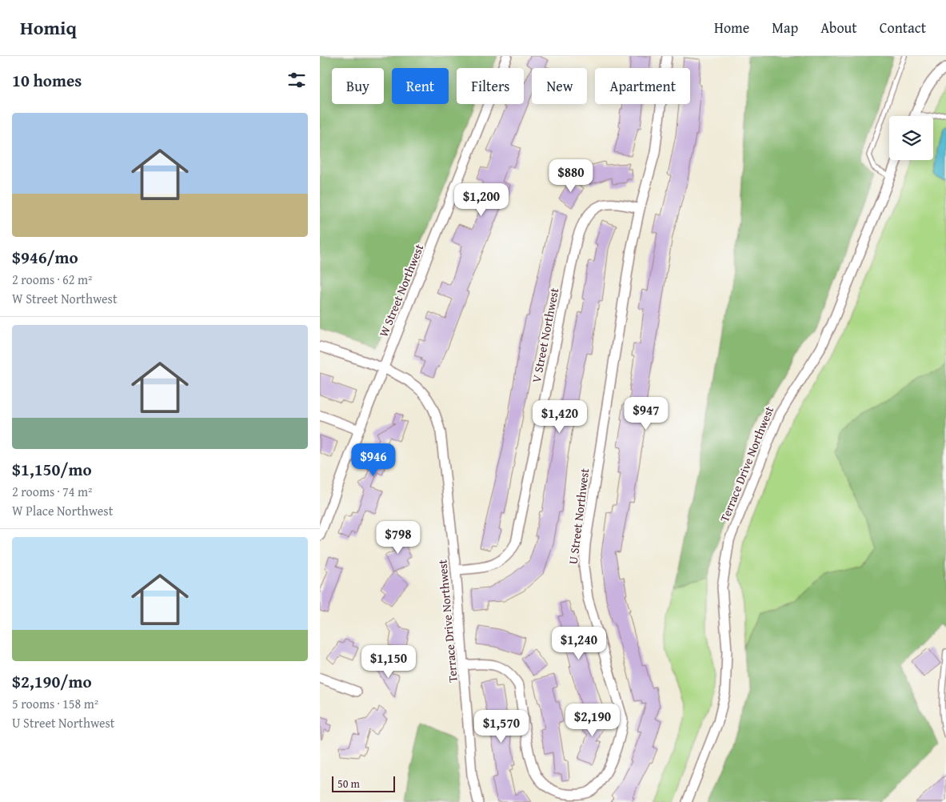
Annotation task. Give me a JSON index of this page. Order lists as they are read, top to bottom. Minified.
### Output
{"streets":{"street":["W Street Northwest","V Street Northwest","Terrace Drive Northwest","U Street Northwest"]},"crossings":[["W Street Northwest","Terrace Drive Northwest"],["V Street Northwest","Terrace Drive Northwest"],["V Street Northwest","U Street Northwest"],["Terrace Drive Northwest","U Street Northwest"]],"scale_bar":"50 m","page":{"header":"Homiq","nav":["Home","Map","About","Contact"],"heading":"10 homes","chip":["Buy","Rent","Filters","New","Apartment"],"list":[{"name":"$946/mo","note":"2 rooms · 62 m² · W Street Northwest"},{"name":"$1,150/mo","note":"2 rooms · 74 m² · W Place Northwest"},{"name":"$2,190/mo","note":"5 rooms · 158 m² · U Street Northwest"}],"price":["$880","$1,200","$947","$1,420","$946","$798","$1,240","$1,150","$2,190","$1,570"],"scale":"50 m"}}
